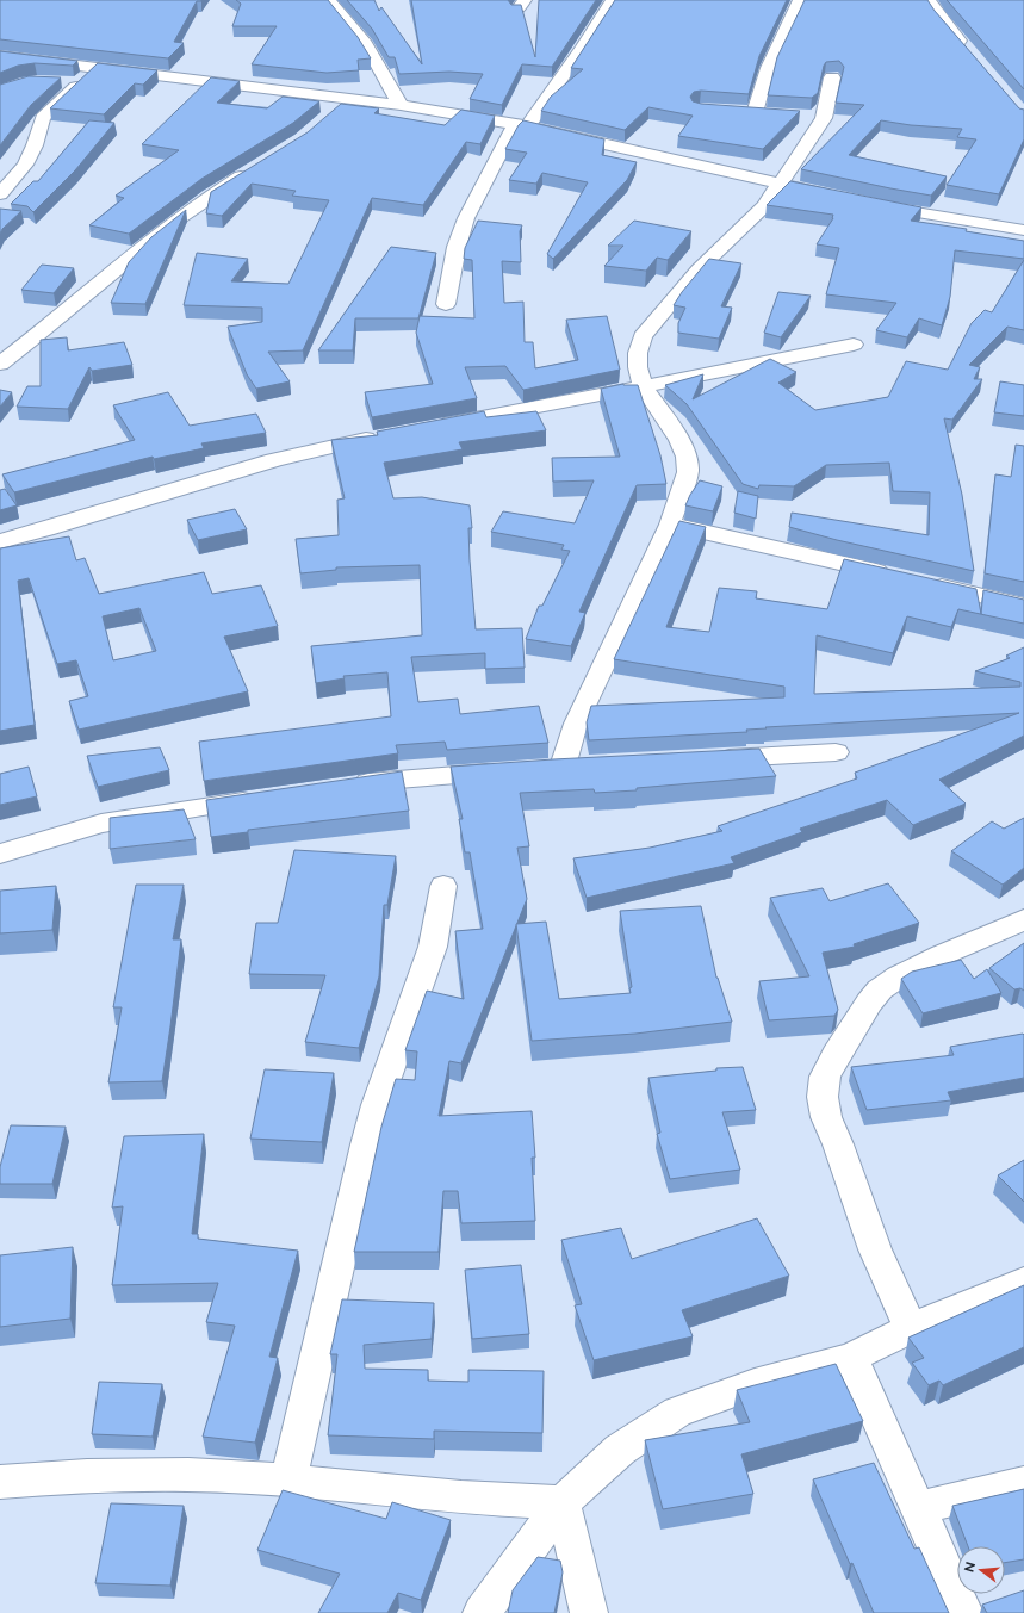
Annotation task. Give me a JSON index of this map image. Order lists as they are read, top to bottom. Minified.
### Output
{"north":"left"}
